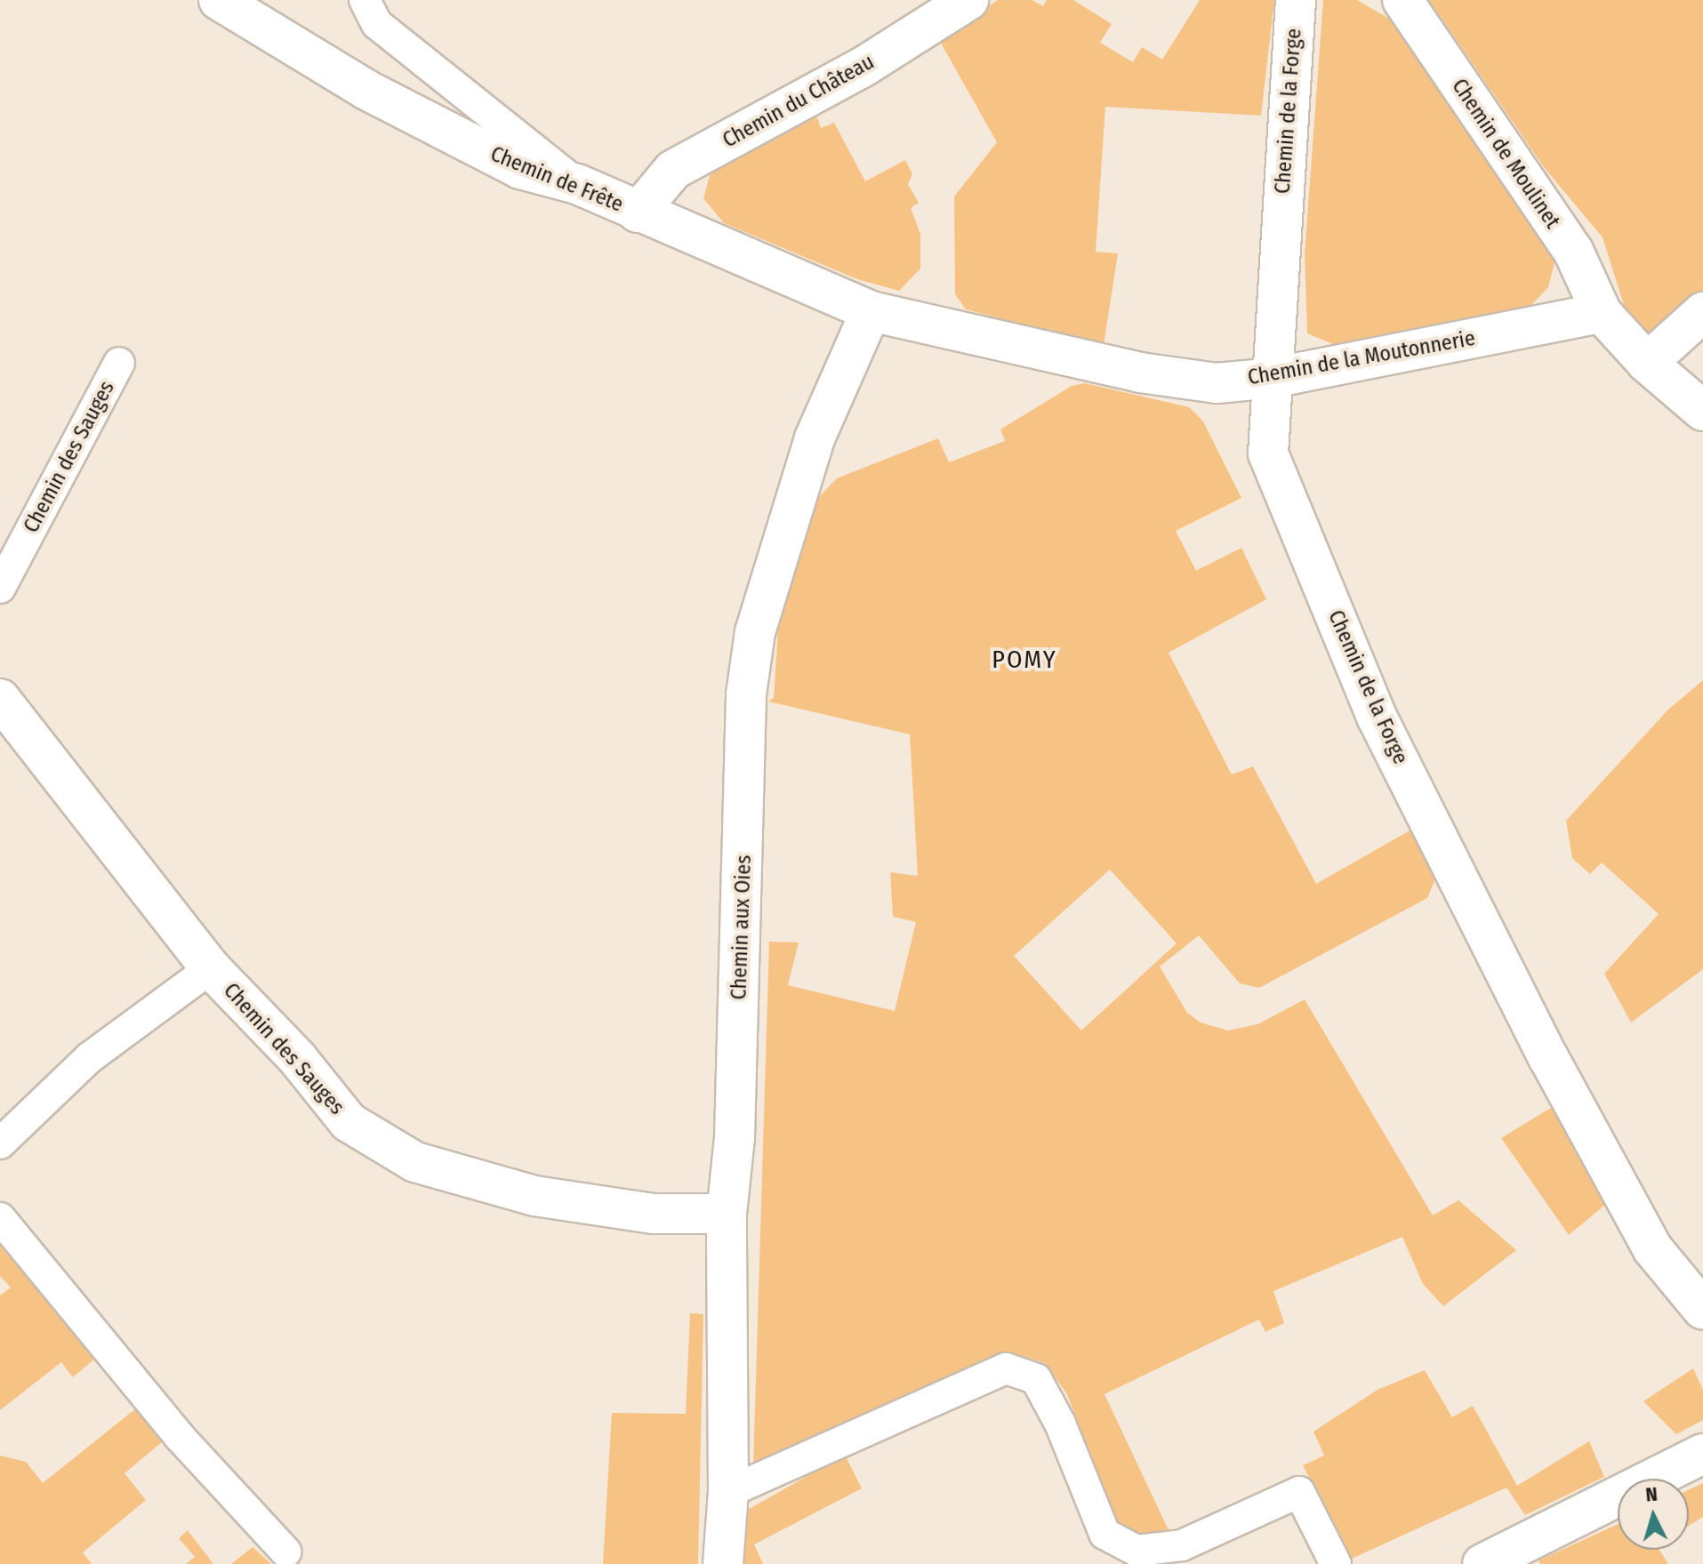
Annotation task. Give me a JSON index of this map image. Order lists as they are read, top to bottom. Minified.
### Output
{"streets":{"street":["Chemin du Château","Chemin de la Forge","Chemin de Moulinet","Chemin de Frête","Chemin de la Moutonnerie","Chemin des Sauges","Chemin aux Oies"]},"crossings":[["Chemin du Château","Chemin de Frête"],["Chemin de la Forge","Chemin de la Moutonnerie"],["Chemin de Moulinet","Chemin de la Moutonnerie"],["Chemin de Frête","Chemin de la Moutonnerie"],["Chemin de Frête","Chemin aux Oies"],["Chemin de la Moutonnerie","Chemin aux Oies"],["Chemin des Sauges","Chemin aux Oies"]],"districts":["POMY"],"north":"top"}
